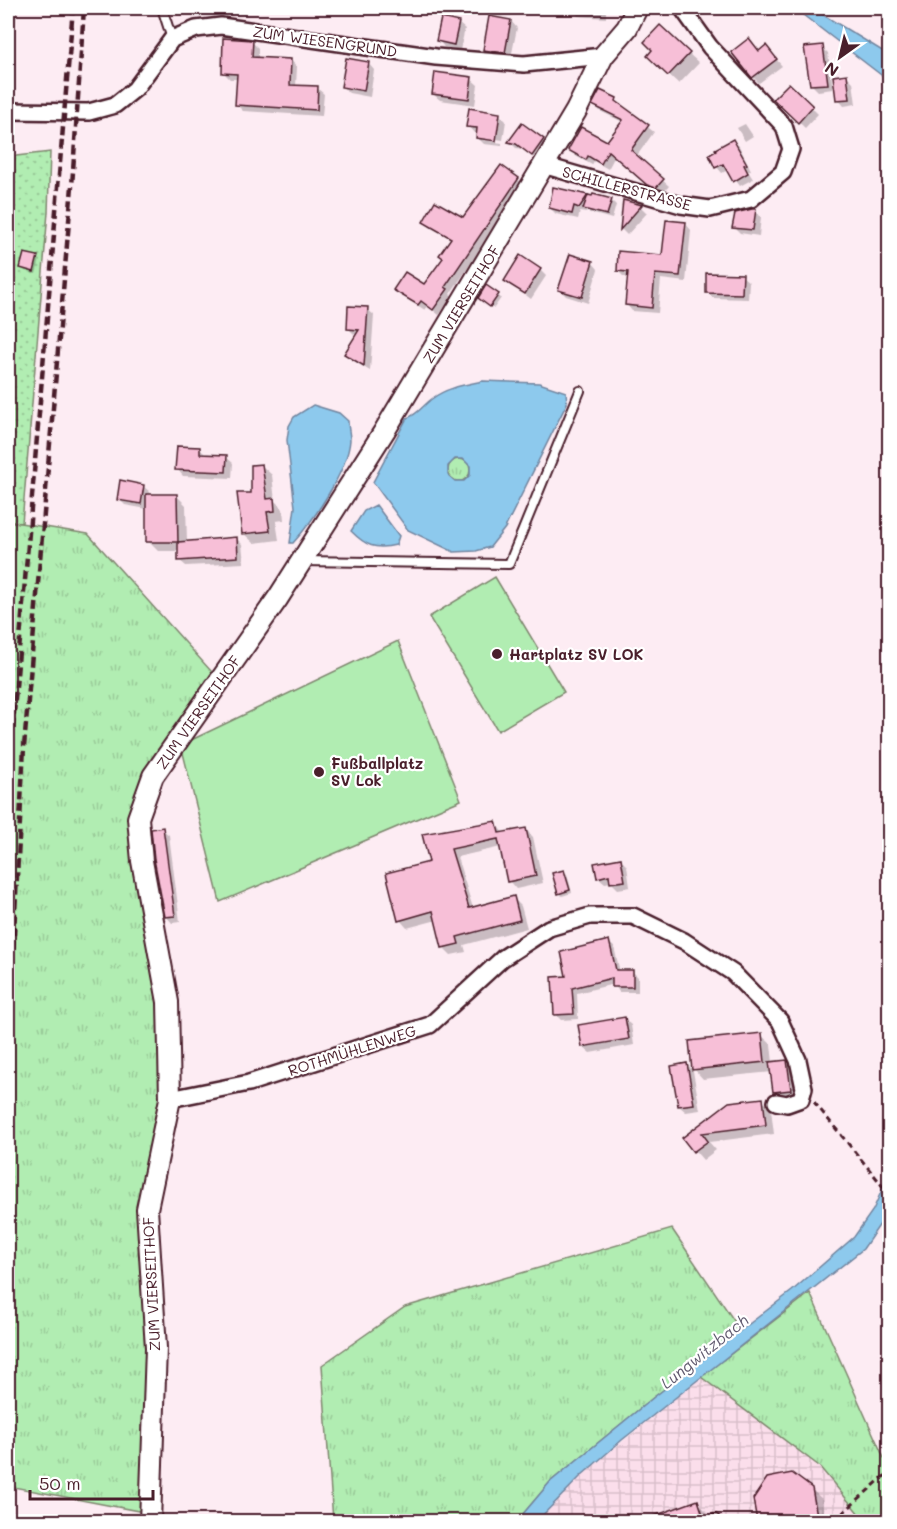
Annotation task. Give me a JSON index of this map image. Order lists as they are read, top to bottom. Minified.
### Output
{"streets":{"street":["ZUM WIESENGRUND","SCHILLERSTRASSE","ZUM VIERSEITHOF","ROTHMÜHLENWEG"]},"crossings":[["ZUM WIESENGRUND","ZUM VIERSEITHOF"],["SCHILLERSTRASSE","ZUM VIERSEITHOF"],["ZUM VIERSEITHOF","ROTHMÜHLENWEG"]],"water":["Lungwitzbach"],"places":["Hartplatz SV LOK","Fußballplatz SV Lok"],"scale_bar":"50 m","north":"bottom left"}
